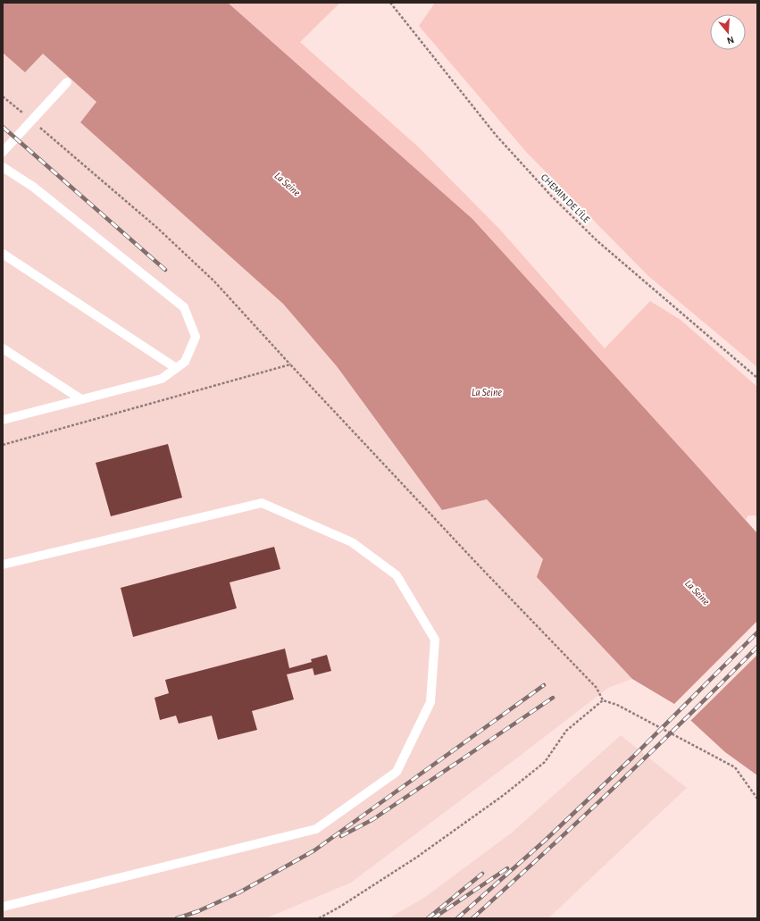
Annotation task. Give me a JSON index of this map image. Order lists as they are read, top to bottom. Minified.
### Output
{"streets":{"path":["CHEMIN DE L'ÎLE"]},"water":["La Seine"],"north":"bottom"}
